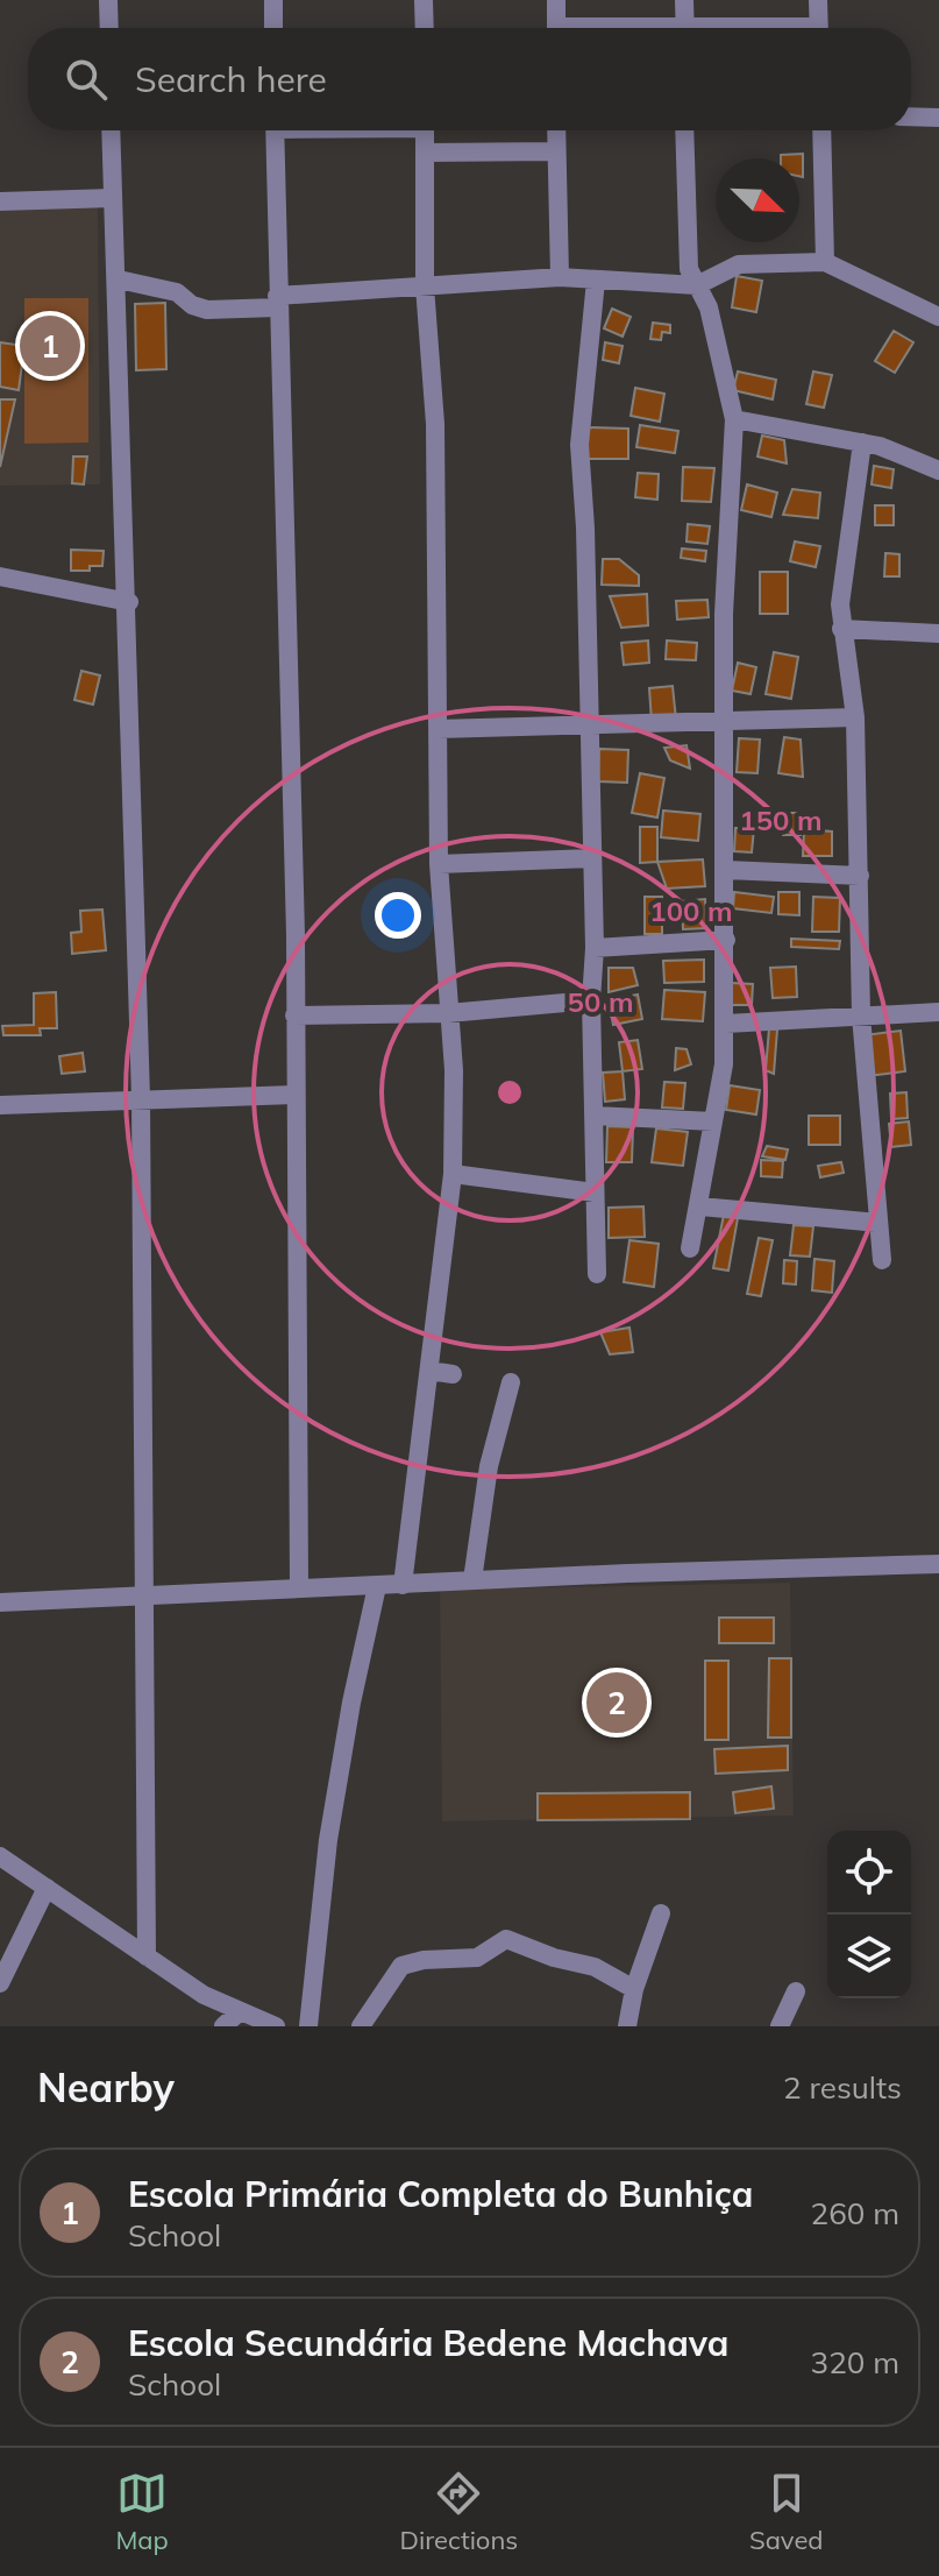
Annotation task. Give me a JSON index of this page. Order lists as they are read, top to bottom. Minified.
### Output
{"north":"bottom right","page":{"search":"Search here","pins":["1","2"],"heading":["Nearby","2 results"],"list":[{"mark":"1","name":"Escola Primária Completa do Bunhiça","note":"School","value":"260 m"},{"mark":"2","name":"Escola Secundária Bedene Machava","note":"School","value":"320 m"}],"nav":["Map","Directions","Saved"]},"rings":["150 m","100 m","50 m"]}
